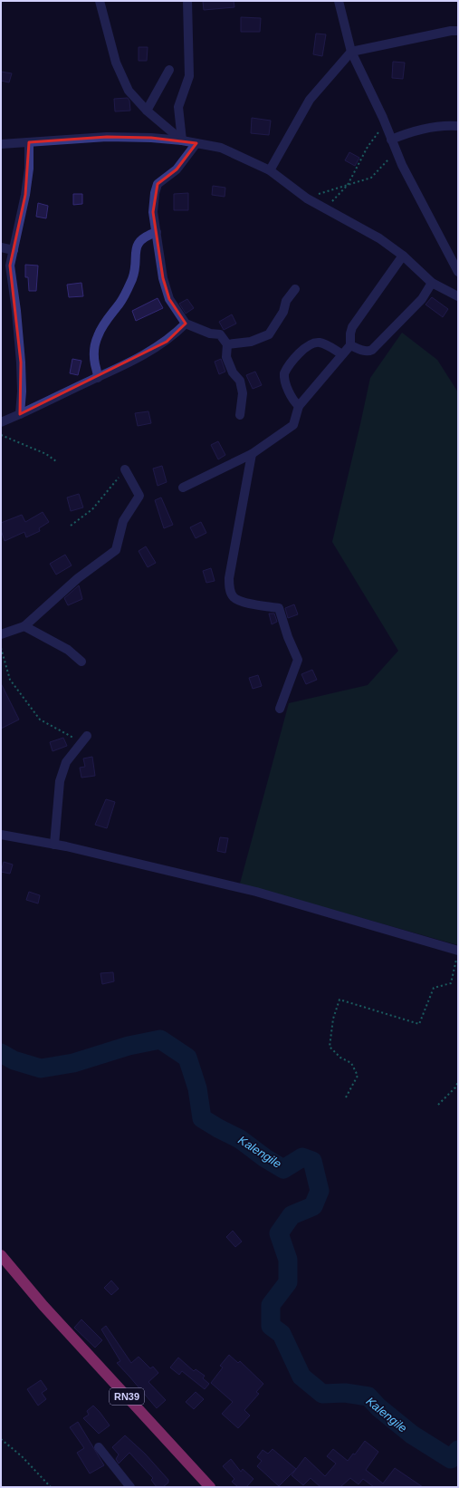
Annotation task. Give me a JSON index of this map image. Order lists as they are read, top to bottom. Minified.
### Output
{"streets":{"highway":["RN39"]},"water":["Kalengile"]}
